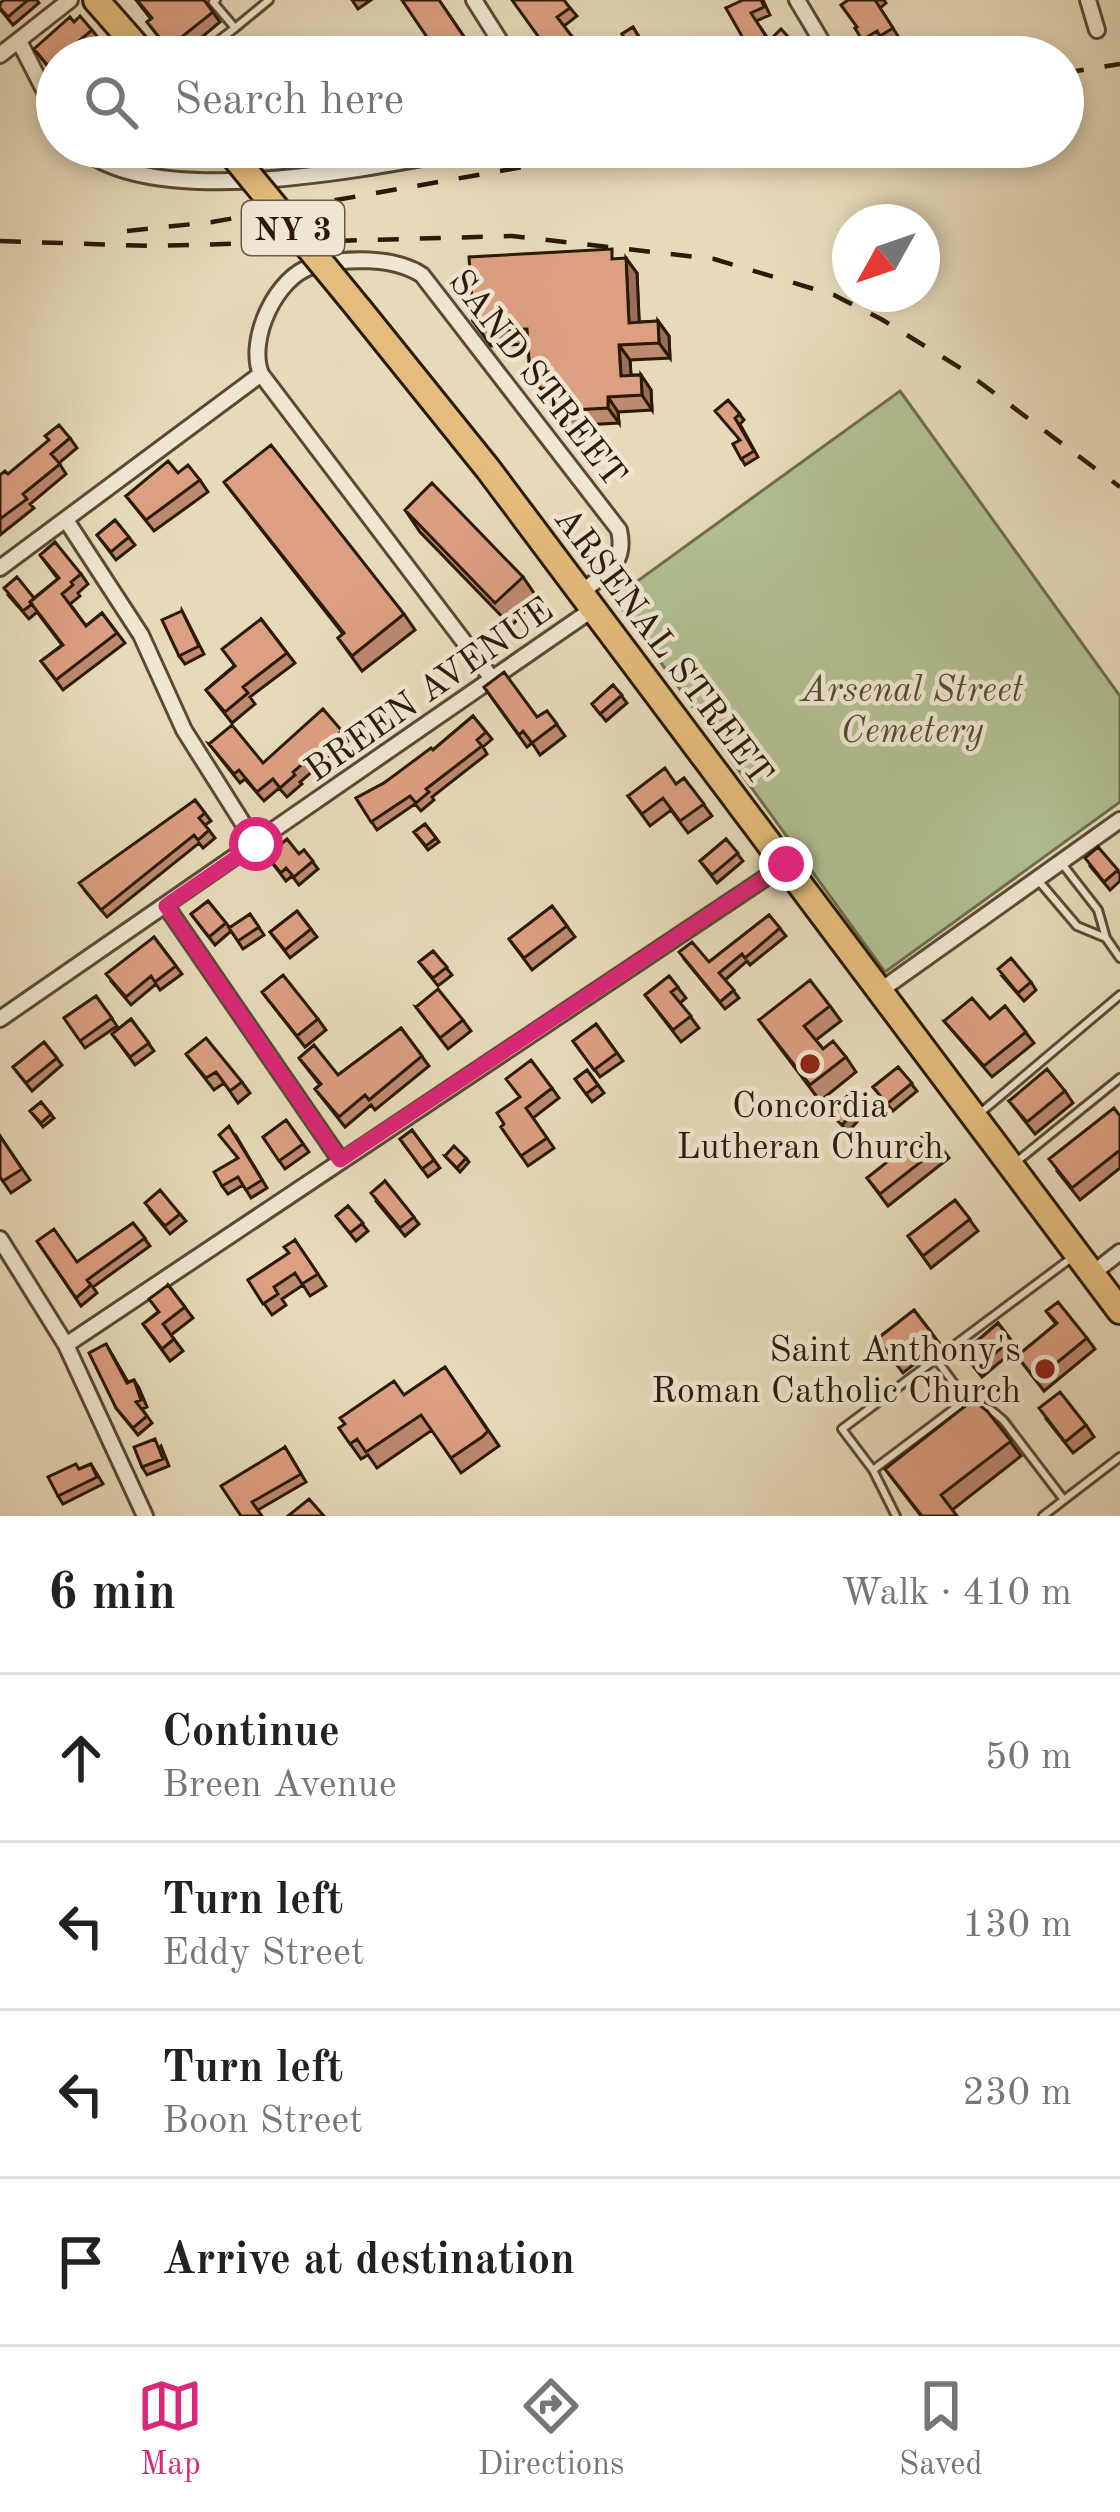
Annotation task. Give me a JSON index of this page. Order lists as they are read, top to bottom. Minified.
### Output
{"streets":{"highway":["NY 3","ARSENAL STREET"],"street":["SAND STREET","BREEN AVENUE"]},"crossings":[["SAND STREET","ARSENAL STREET"],["SAND STREET","BREEN AVENUE"],["ARSENAL STREET","BREEN AVENUE"]],"parks":["Arsenal Street Cemetery"],"places":["Concordia Lutheran Church","Saint Anthony's Roman Catholic Church"],"north":"bottom left","page":{"search":"Search here","heading":["6 min","Walk · 410 m"],"list":[["Continue","Breen Avenue","50 m"],["Turn left","Eddy Street","130 m"],["Turn left","Boon Street","230 m"],"Arrive at destination"],"nav":["Map","Directions","Saved"]}}
